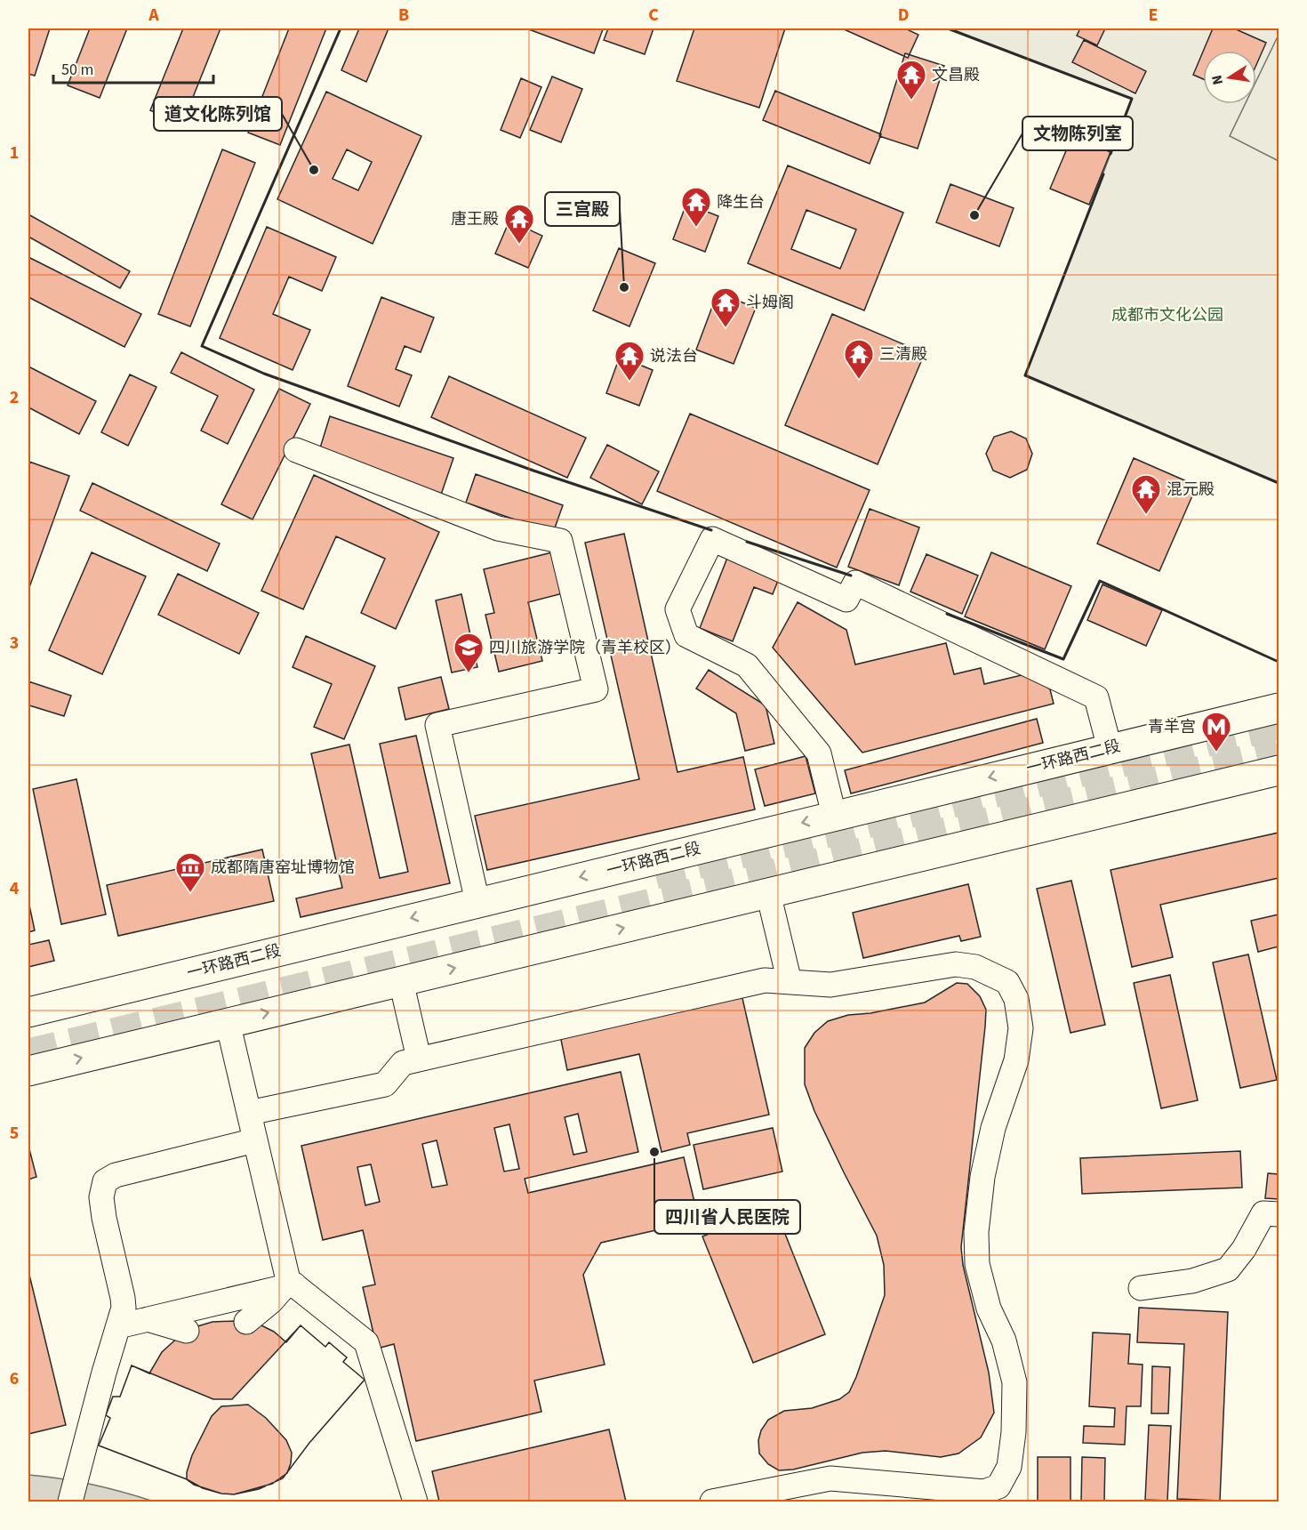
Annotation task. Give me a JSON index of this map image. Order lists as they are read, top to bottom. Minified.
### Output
{"streets":{"main road":["一环路西二段"]},"parks":["成都市文化公园"],"places":{"temple":["文昌殿","降生台","唐王殿","斗姆阁","三清殿","说法台","混元殿"],"other":["道文化陈列馆","文物陈列室","三宫殿","四川省人民医院"],"school or university":["四川旅游学院（青羊校区）"],"metro station":["青羊宫"],"museum":["成都隋唐窑址博物馆"]},"scale_bar":"50 m","north":"left","grid":{"columns":["A","B","C","D","E"],"rows":["1","2","3","4","5","6"]}}
